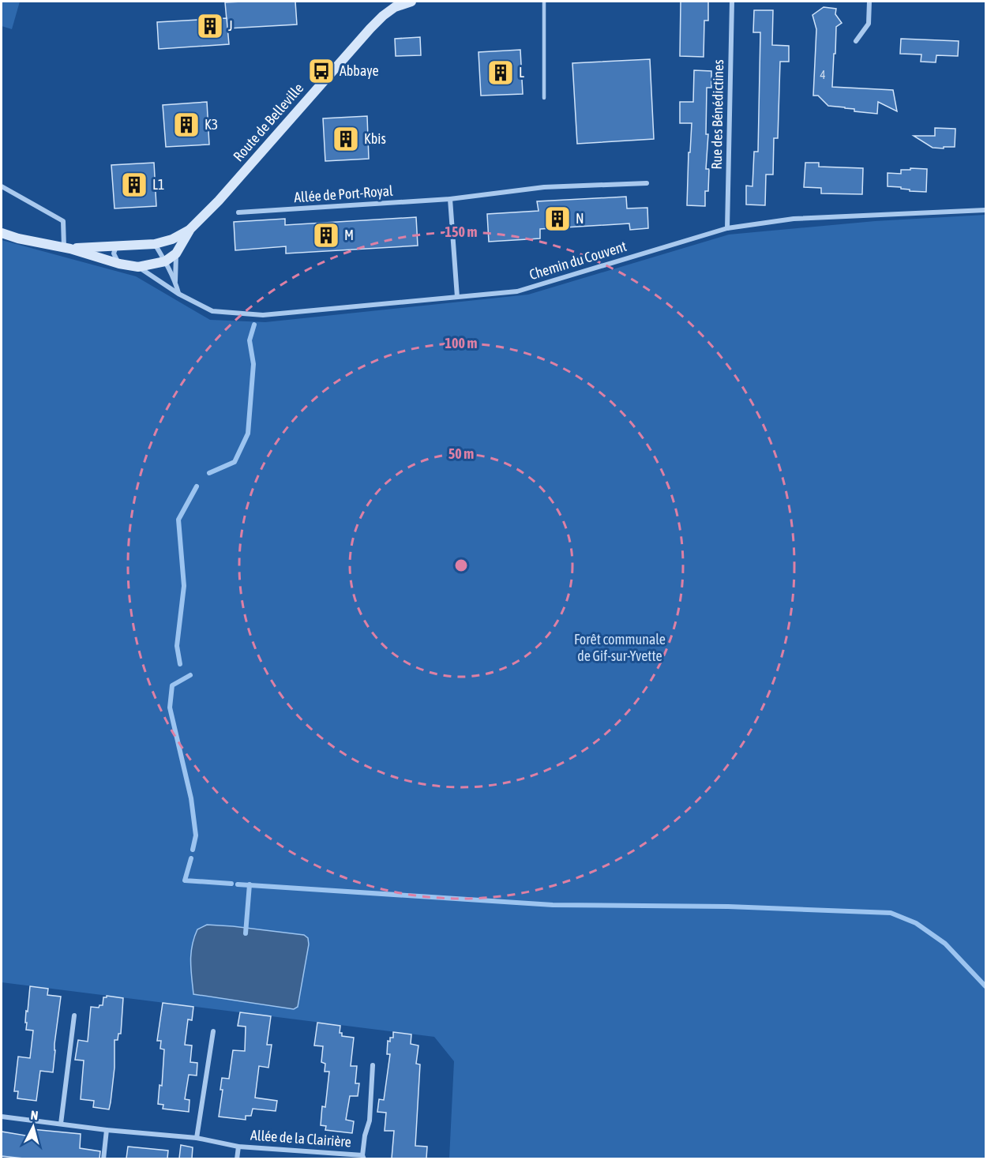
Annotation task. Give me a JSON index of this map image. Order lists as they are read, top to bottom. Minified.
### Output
{"streets":{"street":["Rue des Bénédictines","Route de Belleville","Allée de Port-Royal","Chemin du Couvent","Allée de la Clairière"]},"crossings":[["Rue des Bénédictines","Chemin du Couvent"],["Route de Belleville","Chemin du Couvent"]],"parks":["Forêt communale de Gif-sur-Yvette"],"places":{"building":["J","L","K3","Kbis","L1","N","M"],"bus stop":["Abbaye"]},"house_numbers":["4"],"north":"top","rings":["150 m","100 m","50 m"]}
